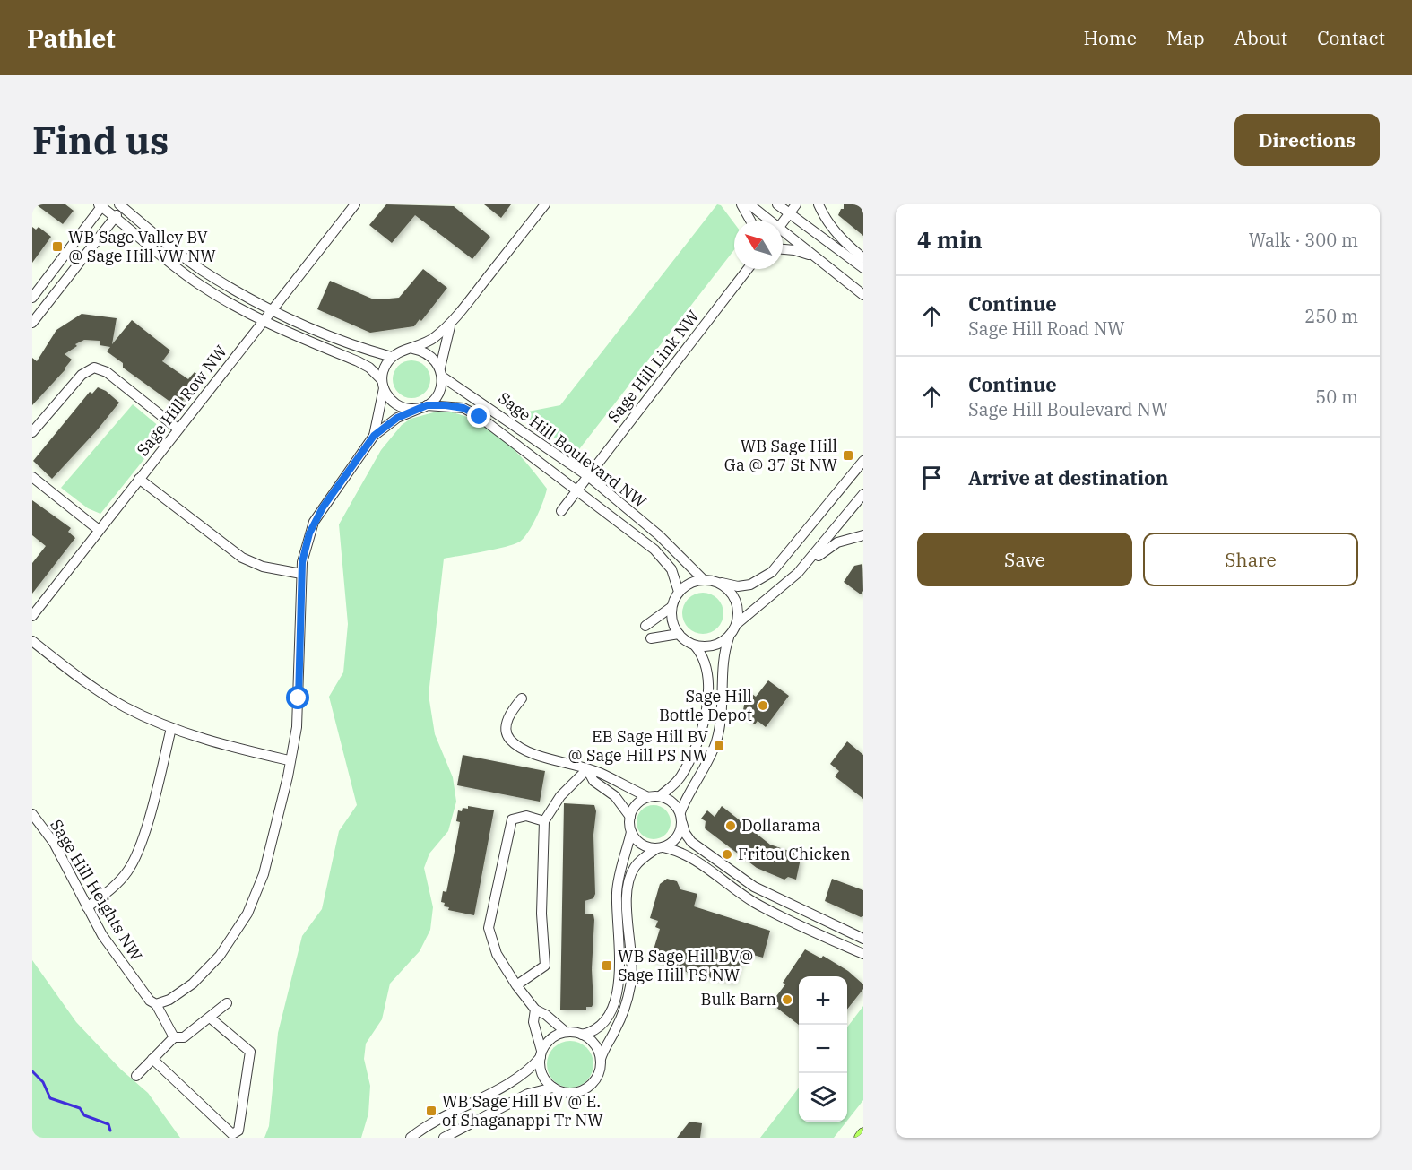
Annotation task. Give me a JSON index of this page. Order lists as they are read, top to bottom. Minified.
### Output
{"streets":{"street":["Sage Hill Link NW","Sage Hill Row NW","Sage Hill Boulevard NW","Sage Hill Heights NW"]},"crossings":[["Sage Hill Link NW","Sage Hill Boulevard NW"]],"places":{"transit":["WB Sage Valley BV @ Sage Hill VW NW","WB Sage Hill Ga @ 37 St NW","EB Sage Hill BV @ Sage Hill PS NW","WB Sage Hill BV@ Sage Hill PS NW","WB Sage Hill BV @ E. of Shaganappi Tr NW"],"other":["Sage Hill Bottle Depot","Dollarama","Fritou Chicken","Bulk Barn"]},"north":"top left","page":{"header":"Pathlet","nav":["Home","Map","About","Contact"],"buttons":["Directions",["Save","Share"]],"title":"Find us","heading":["4 min","Walk · 300 m"],"list":[["Continue","Sage Hill Road NW","250 m"],["Continue","Sage Hill Boulevard NW","50 m"],"Arrive at destination"],"map_buttons":["+","−"]}}
